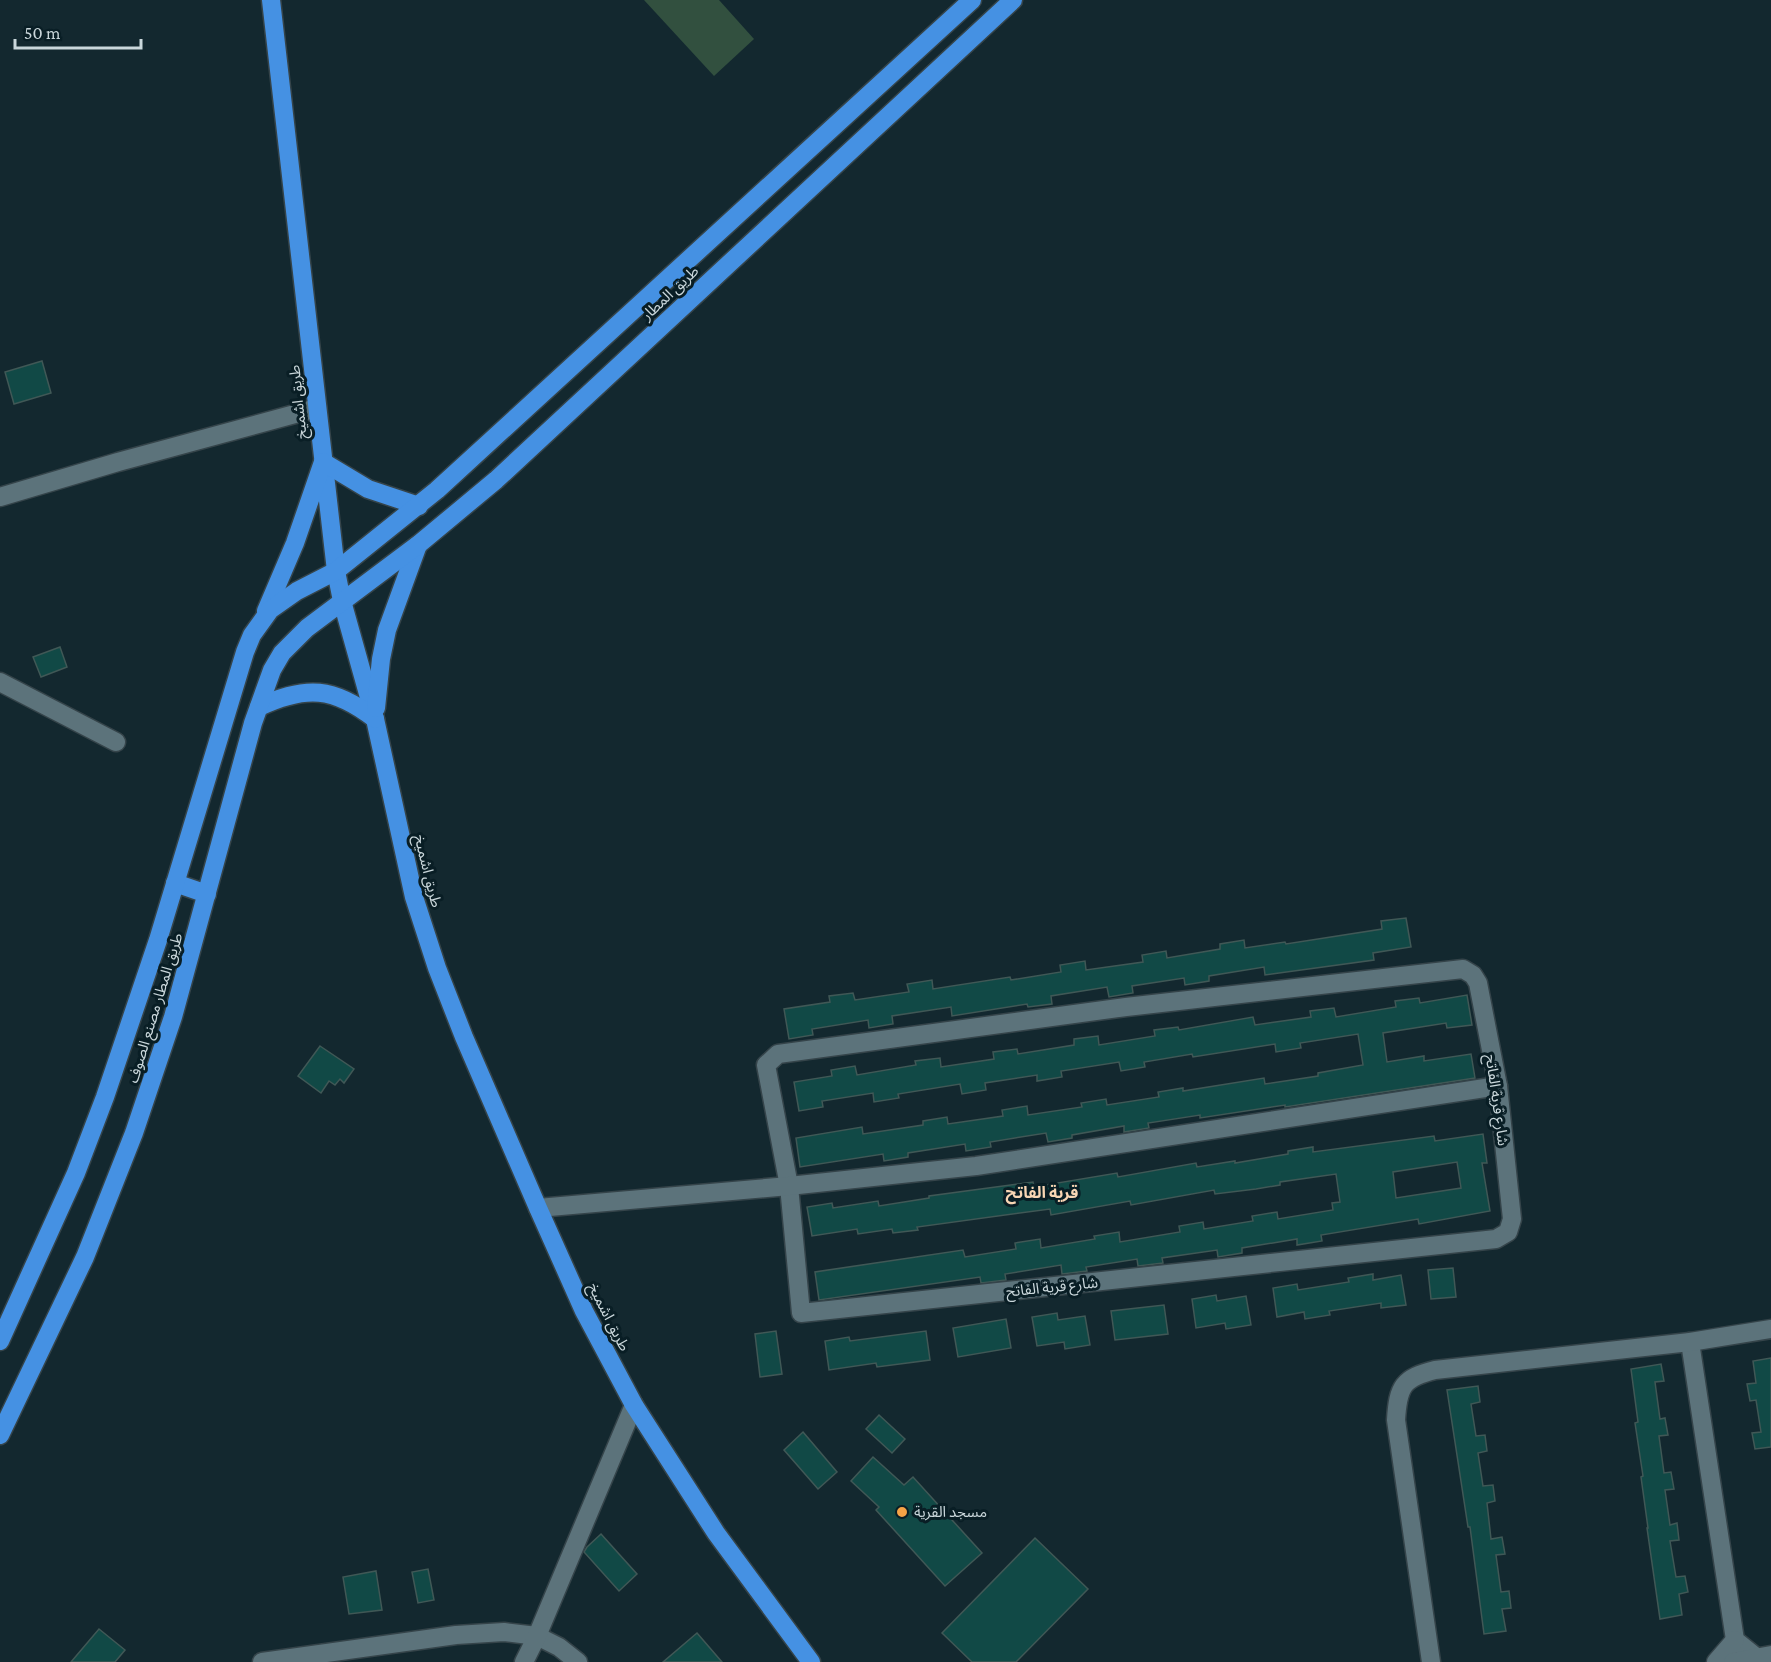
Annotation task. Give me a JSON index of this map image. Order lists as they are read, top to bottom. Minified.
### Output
{"streets":{"highway":["طريق المطار","طريق اشميخ","طريق المطار مصنع الصوف"],"street":["شارع قرية الفاتح"]},"crossings":[["طريق المطار","طريق اشميخ"],["طريق المطار","طريق المطار مصنع الصوف"],["طريق اشميخ","طريق المطار مصنع الصوف"]],"districts":["قرية الفاتح"],"places":["مسجد القرية"],"scale_bar":"50 m"}
